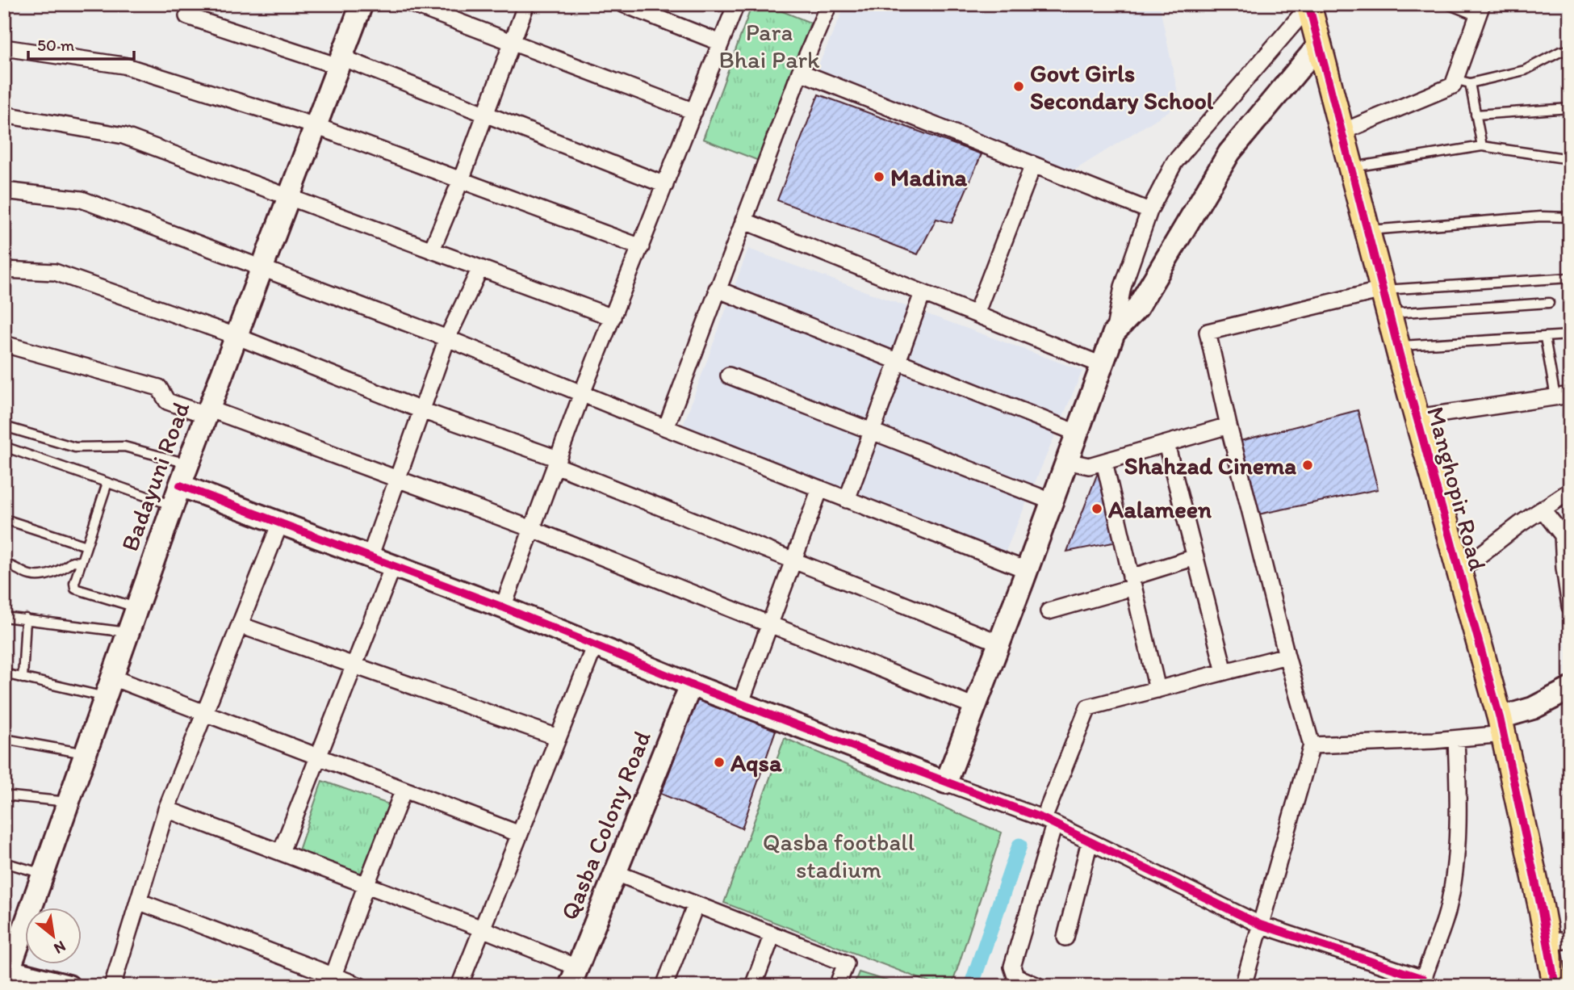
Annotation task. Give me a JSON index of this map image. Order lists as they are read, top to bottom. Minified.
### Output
{"streets":{"main road":["Manghopir Road"],"street":["Badayuni Road","Qasba Colony Road"]},"parks":["Para Bhai Park","Qasba football stadium"],"places":["Govt Girls Secondary School","Madina","Shahzad Cinema","Aalameen","Aqsa"],"scale_bar":"50 m","north":"bottom right"}
